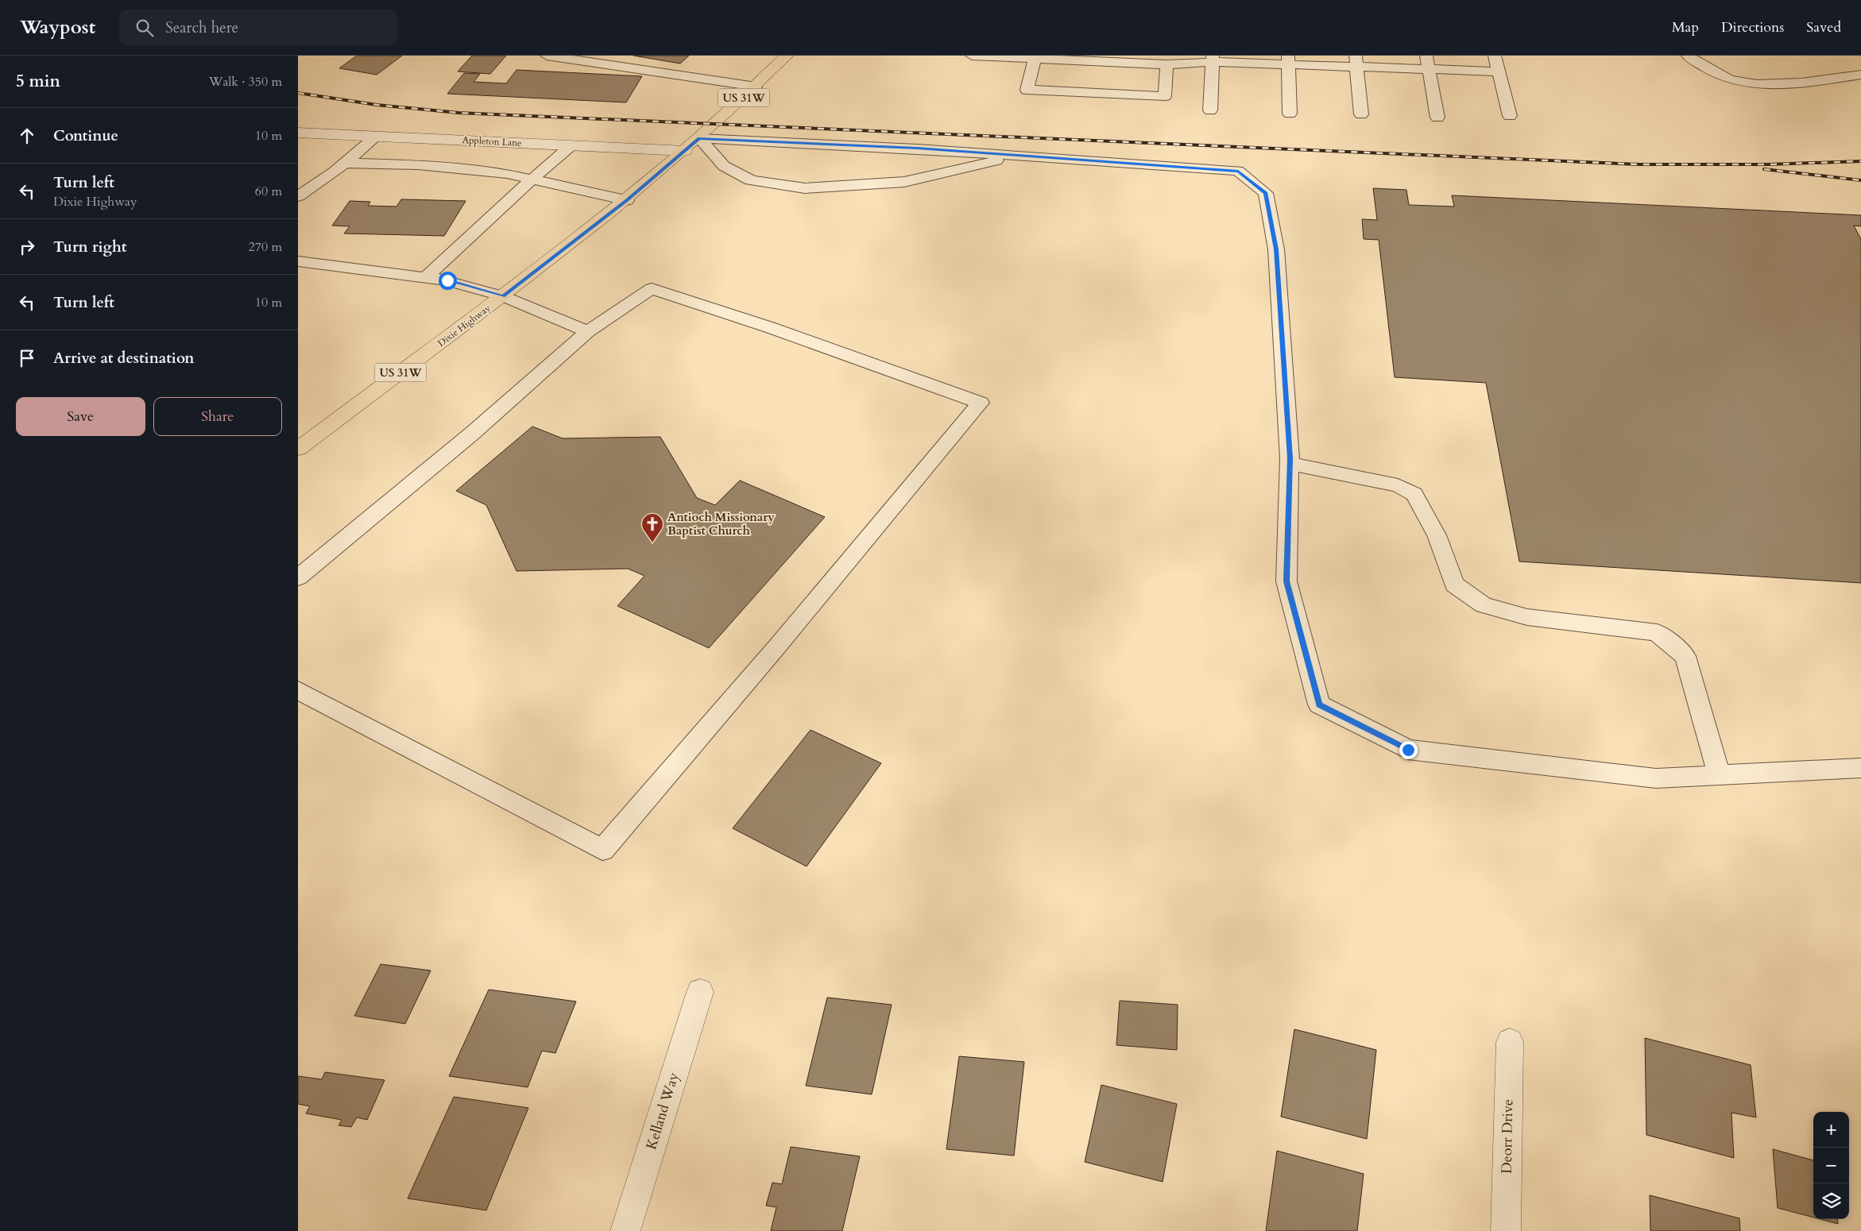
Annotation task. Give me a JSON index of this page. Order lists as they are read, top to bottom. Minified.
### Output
{"streets":{"main road":["US 31W","Dixie Highway"],"street":["Appleton Lane","Kelland Way","Deorr Drive"]},"crossings":[["Appleton Lane","Dixie Highway"]],"places":{"church":["Antioch Missionary Baptist Church"]},"page":{"header":"Waypost","search":"Search here","nav":["Map","Directions","Saved"],"heading":["5 min","Walk · 350 m"],"list":[["Continue","10 m"],["Turn left","Dixie Highway","60 m"],["Turn right","270 m"],["Turn left","10 m"],"Arrive at destination"],"buttons":["Save","Share"],"map_buttons":["+","−"]}}
